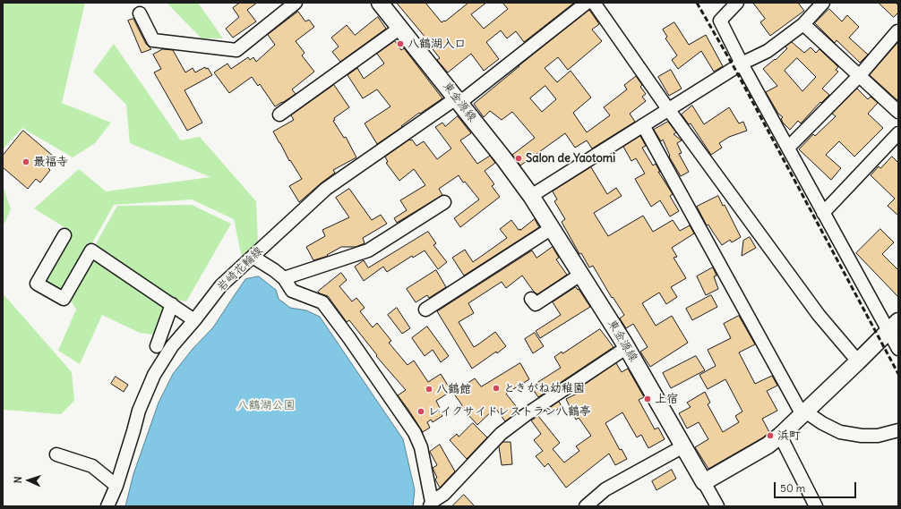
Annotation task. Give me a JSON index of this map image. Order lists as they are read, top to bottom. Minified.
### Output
{"streets":{"main road":["東金源線"],"street":["岩崎花輪線"]},"crossings":[["東金源線","岩崎花輪線"]],"parks":["八鶴湖公園"],"places":["八鶴湖入口","Salon de Yaotomi","最福寺","ときがね幼稚園","八鶴館","上宿","レイクサイドレストラン八鶴亭","浜町"],"scale_bar":"50 m","north":"left"}
